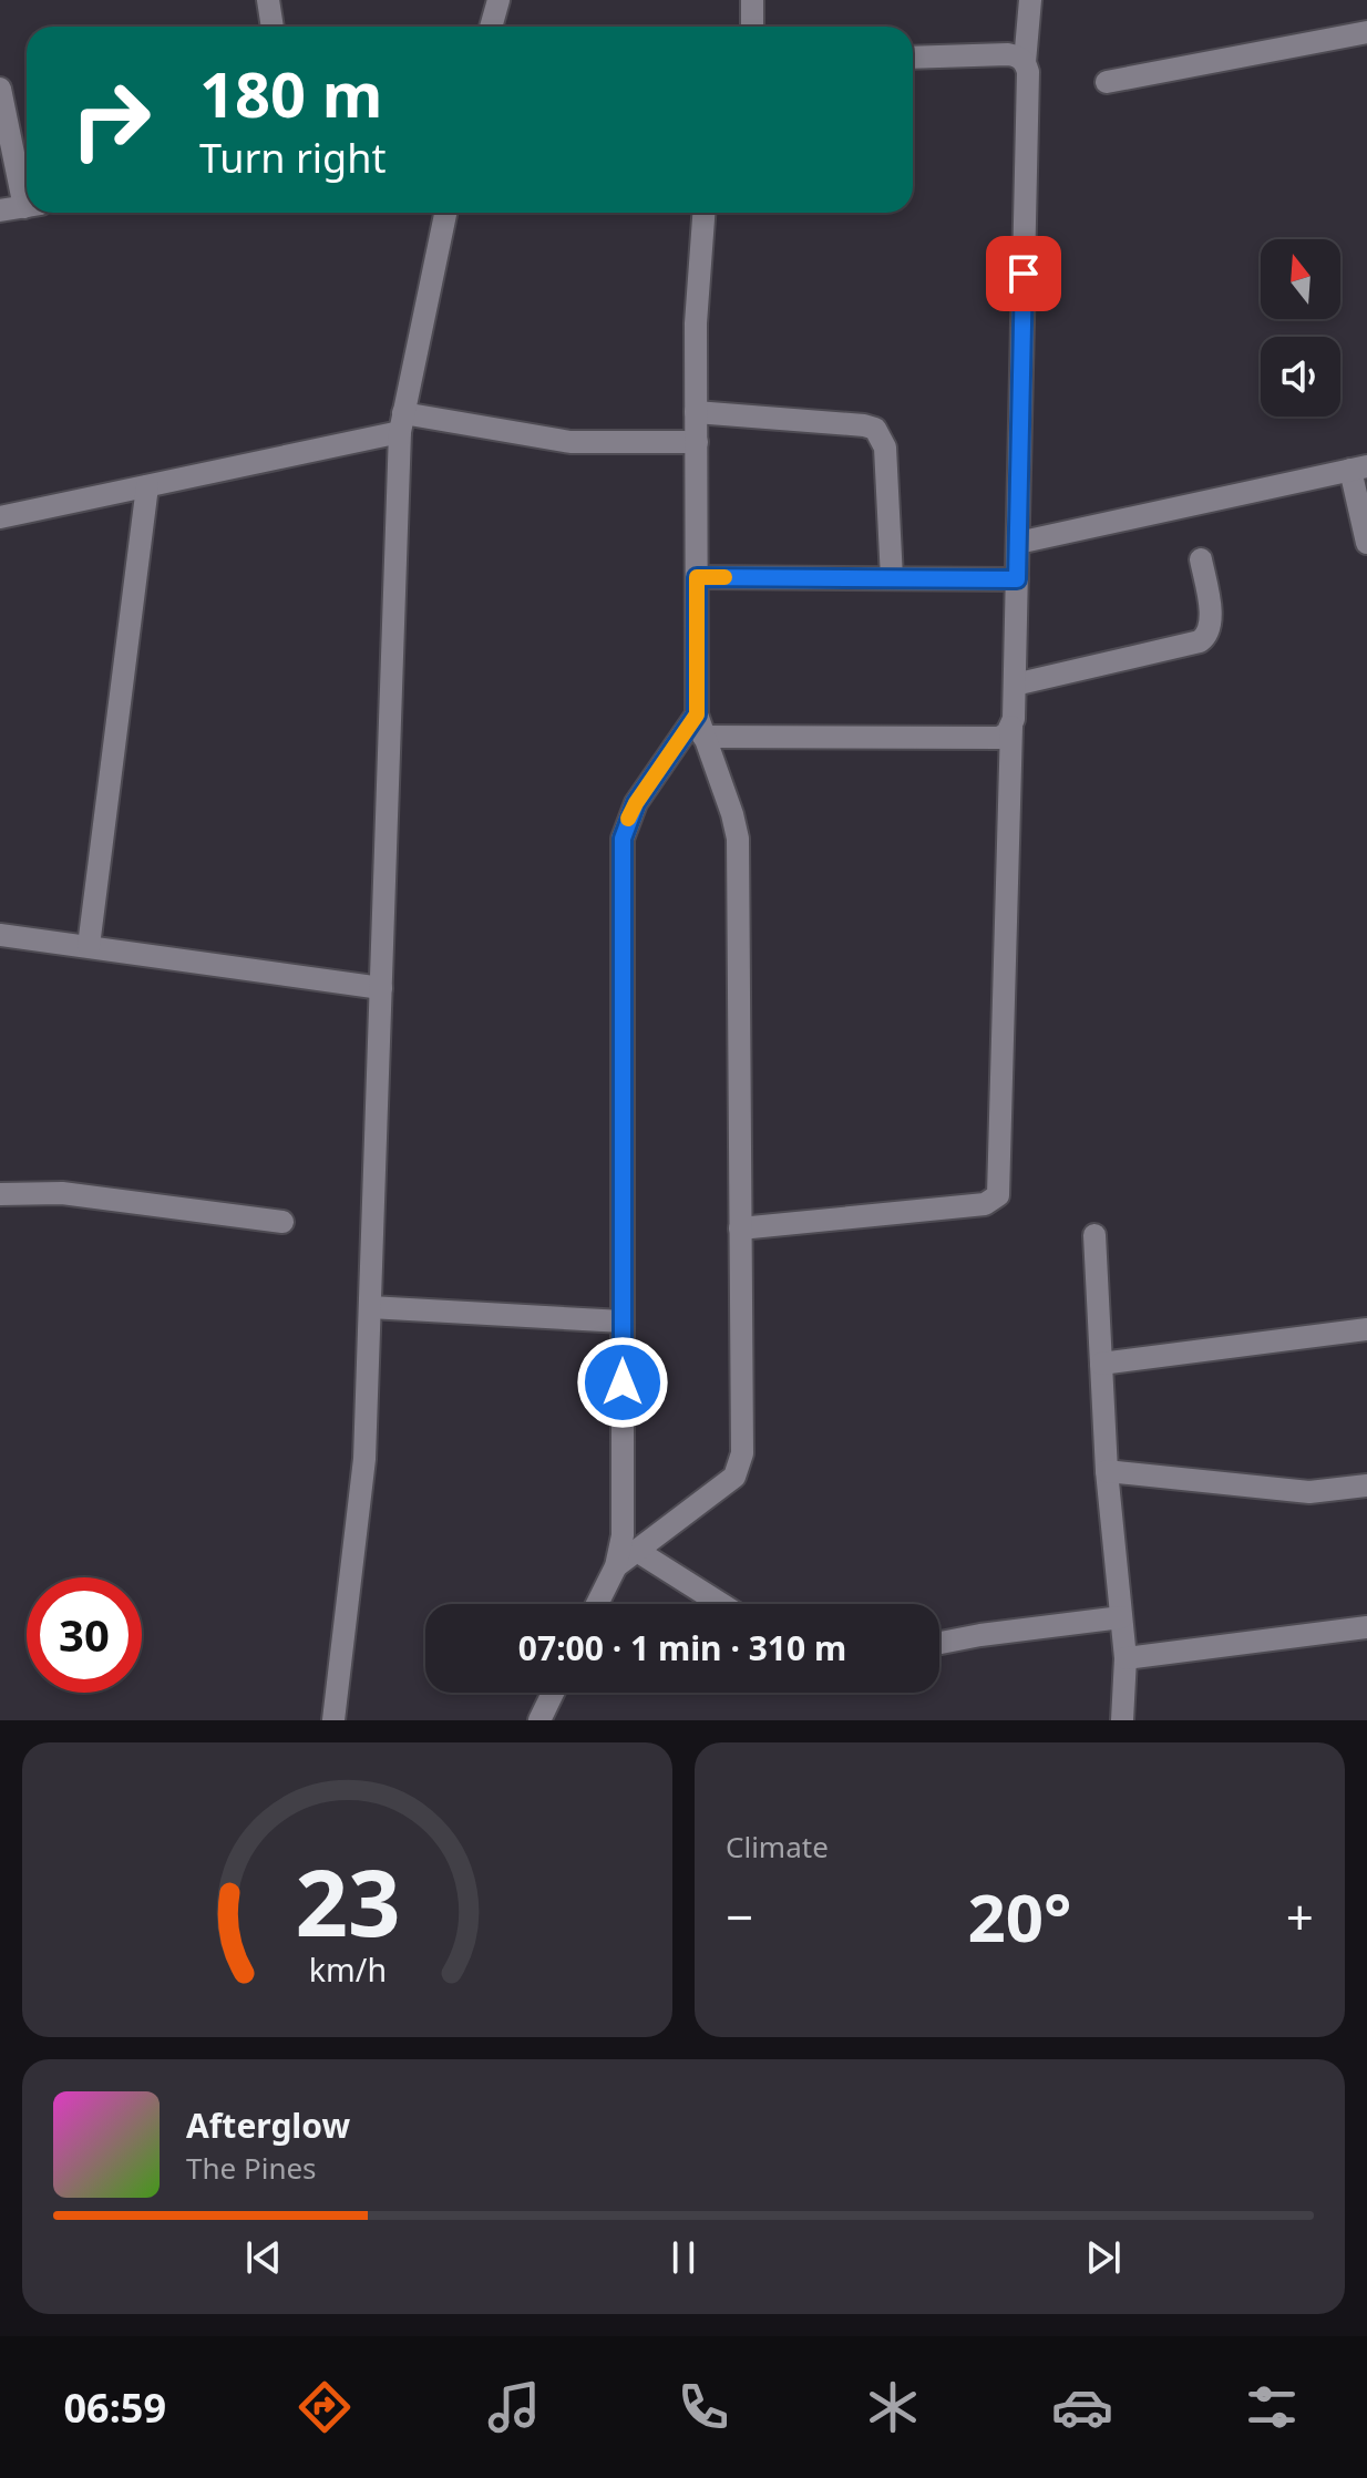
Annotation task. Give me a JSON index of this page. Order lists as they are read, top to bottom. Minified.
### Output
{"north":"top","page":{"turn":["180 m","Turn right"],"limit":"30","trip":"07:00 · 1 min · 310 m","tile":"Climate","heat":["−","20°","+"],"song":["Afterglow","The Pines"],"tabs":"06:59","gauge":["23","km/h"]}}
